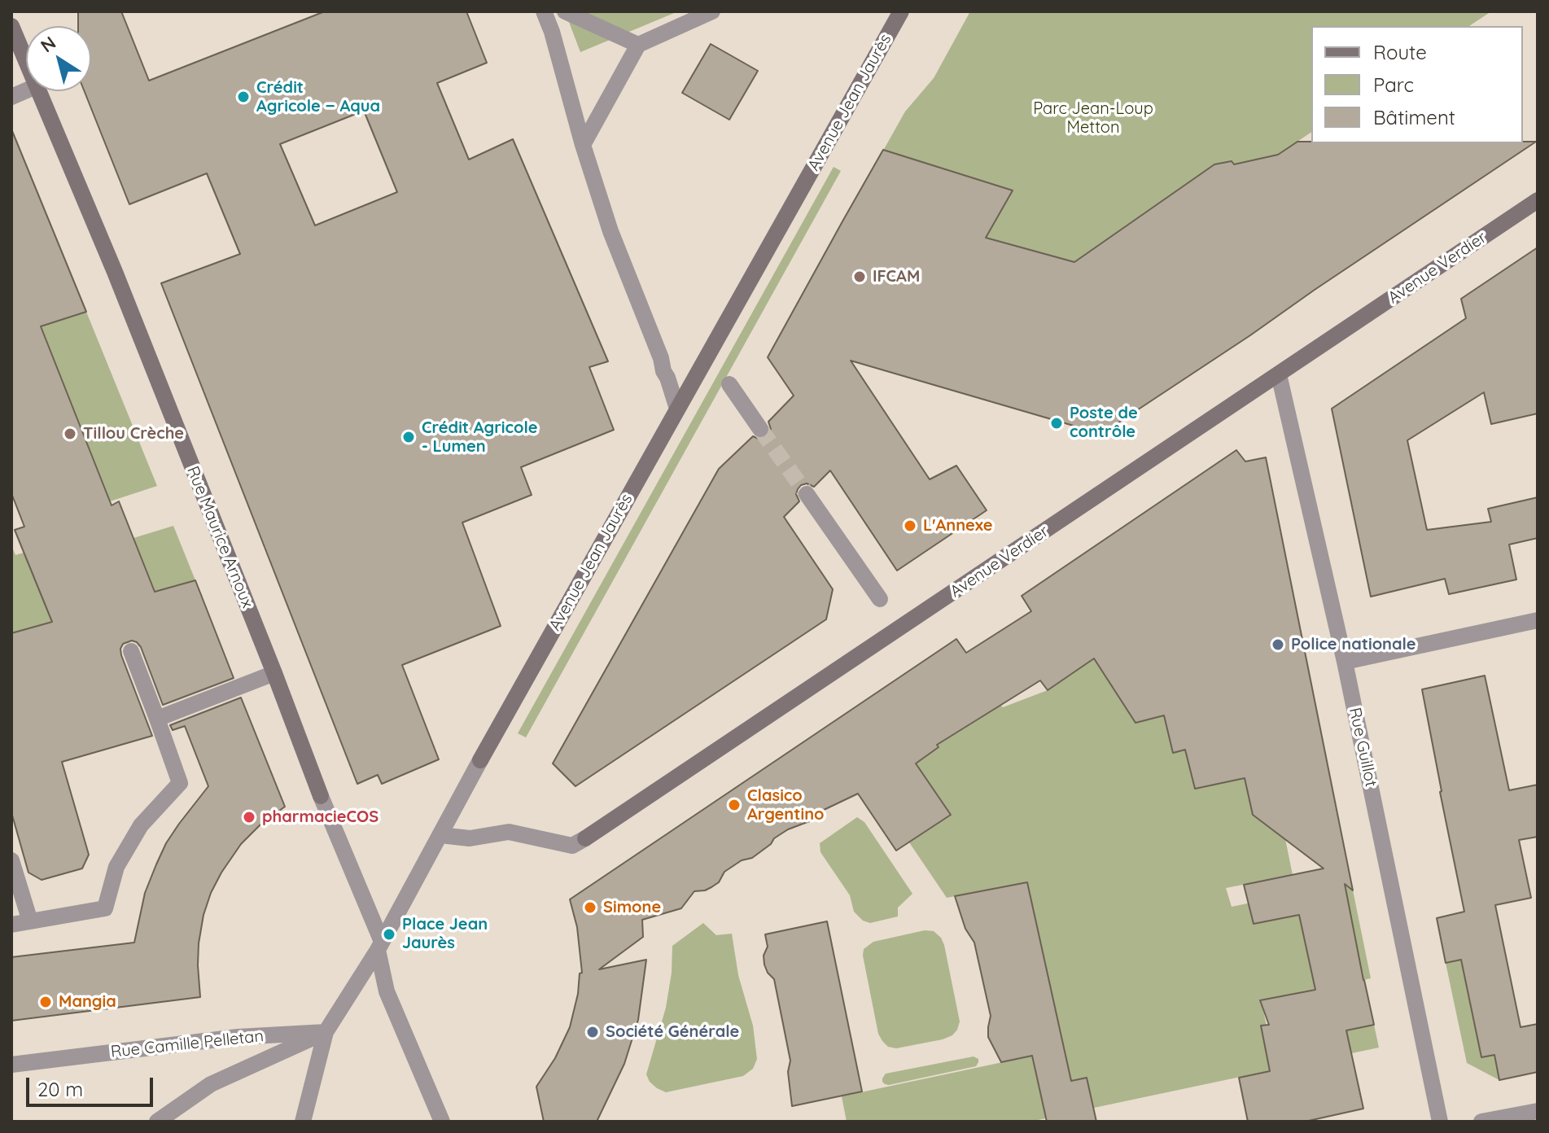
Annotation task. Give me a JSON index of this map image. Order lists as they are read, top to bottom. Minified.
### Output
{"streets":{"street":["Avenue Jean Jaurès","Avenue Verdier","Rue Maurice Arnoux","Rue Guillot","Rue Camille Pelletan"]},"crossings":[["Avenue Jean Jaurès","Avenue Verdier"],["Avenue Jean Jaurès","Rue Maurice Arnoux"],["Avenue Jean Jaurès","Rue Camille Pelletan"],["Avenue Verdier","Rue Guillot"]],"parks":["Parc Jean-Loup Metton"],"places":["Crédit Agricole − Aqua","IFCAM","Poste de contrôle","Tillou Crèche","Crédit Agricole - Lumen","L'Annexe","Police nationale","Clasico Argentino","pharmacieCOS","Simone","Place Jean Jaurès","Mangia","Société Générale"],"legend":["Route","Parc","Bâtiment"],"scale_bar":"20 m","north":"top left"}
